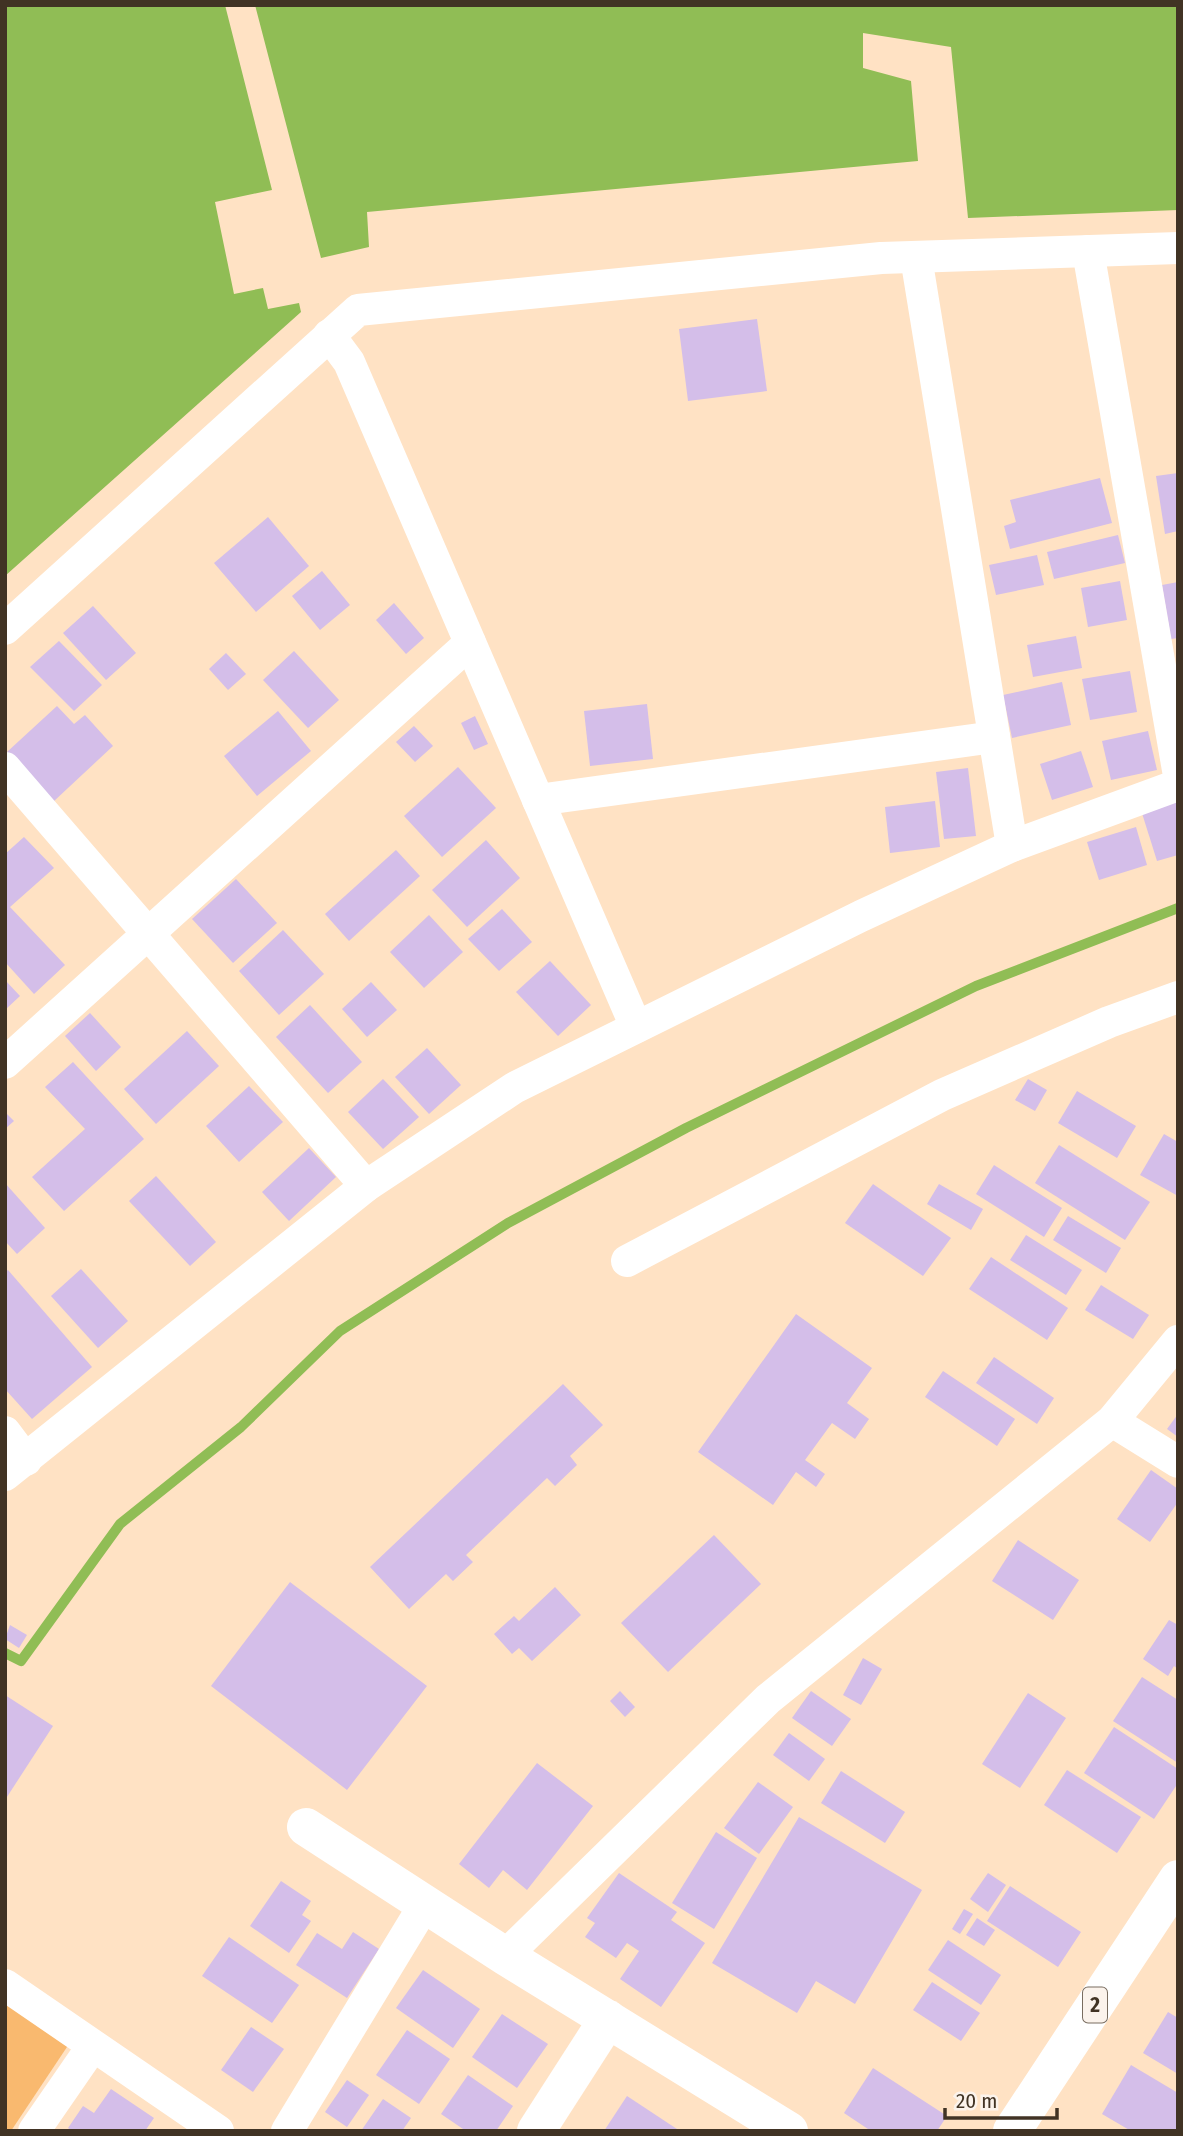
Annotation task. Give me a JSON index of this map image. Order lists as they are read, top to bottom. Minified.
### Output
{"streets":{"main road":["2"]},"scale_bar":"20 m"}
